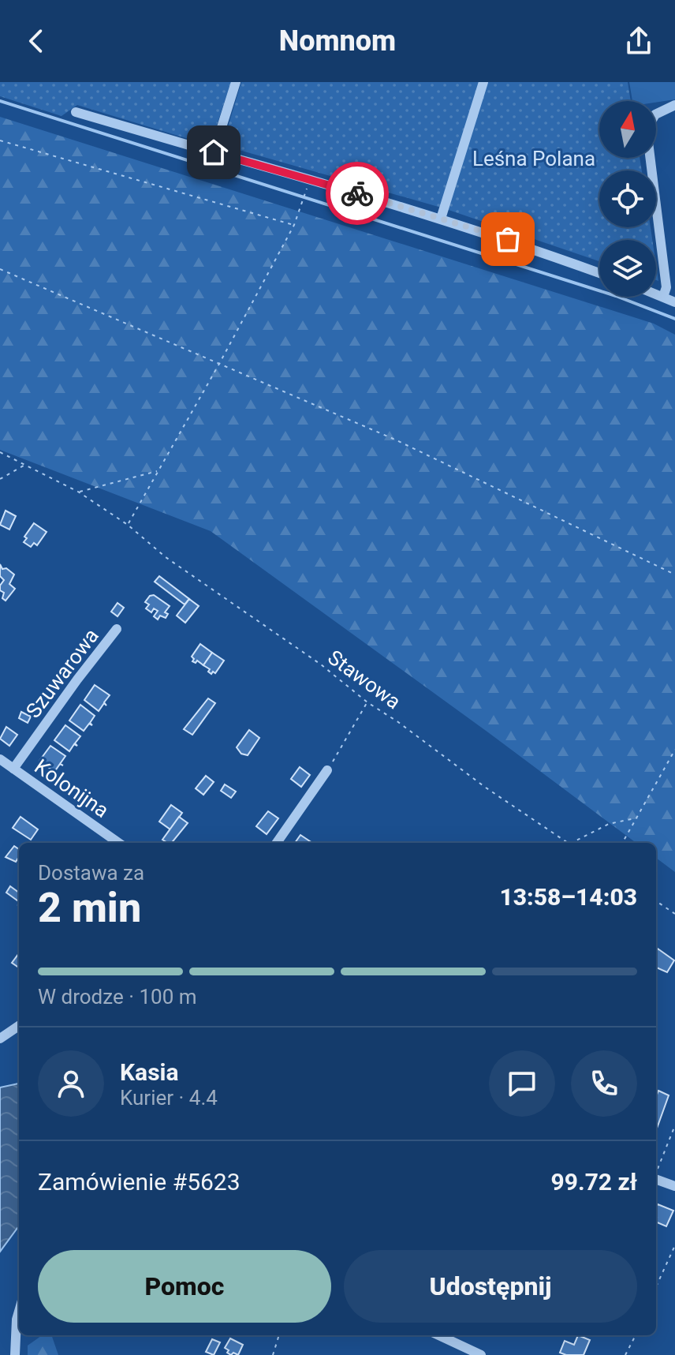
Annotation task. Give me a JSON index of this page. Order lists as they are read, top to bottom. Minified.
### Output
{"streets":{"street":["Szuwarowa","Kolonijna"],"path":["Stawowa"]},"crossings":[["Szuwarowa","Kolonijna"]],"parks":["Leśna Polana"],"north":"top","page":{"header":"Nomnom","heading":["2 min","Dostawa za","13:58–14:03"],"panel":["Kasia","Kurier · 4.4","Zamówienie #5623","99.72 zł"],"bar":"W drodze · 100 m","buttons":["Pomoc","Udostępnij"]}}
